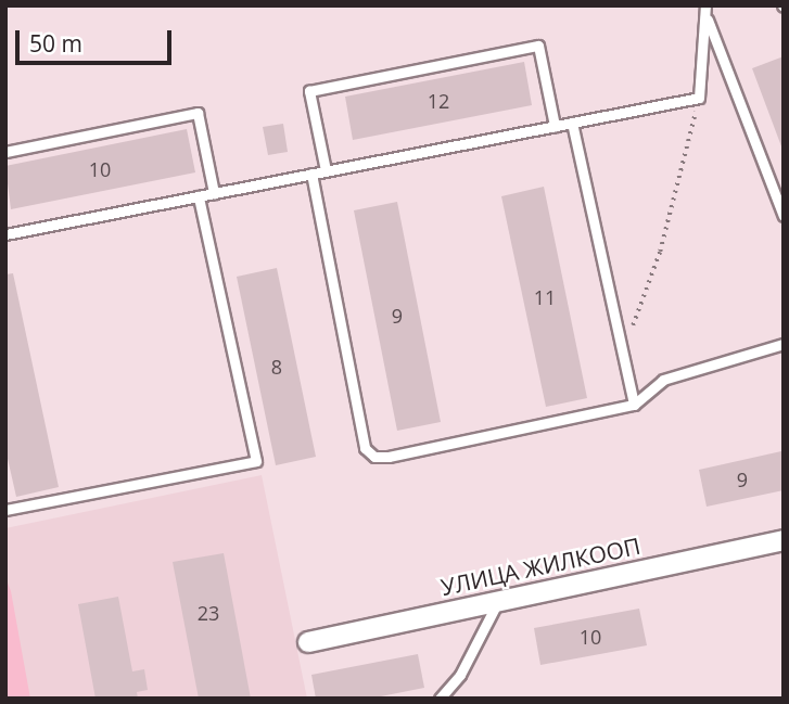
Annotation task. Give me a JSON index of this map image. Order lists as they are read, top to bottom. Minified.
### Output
{"streets":{"street":["УЛИЦА ЖИЛКООП"]},"house_numbers":["12","10","11","9","8","9","23","10"],"scale_bar":"50 m"}
